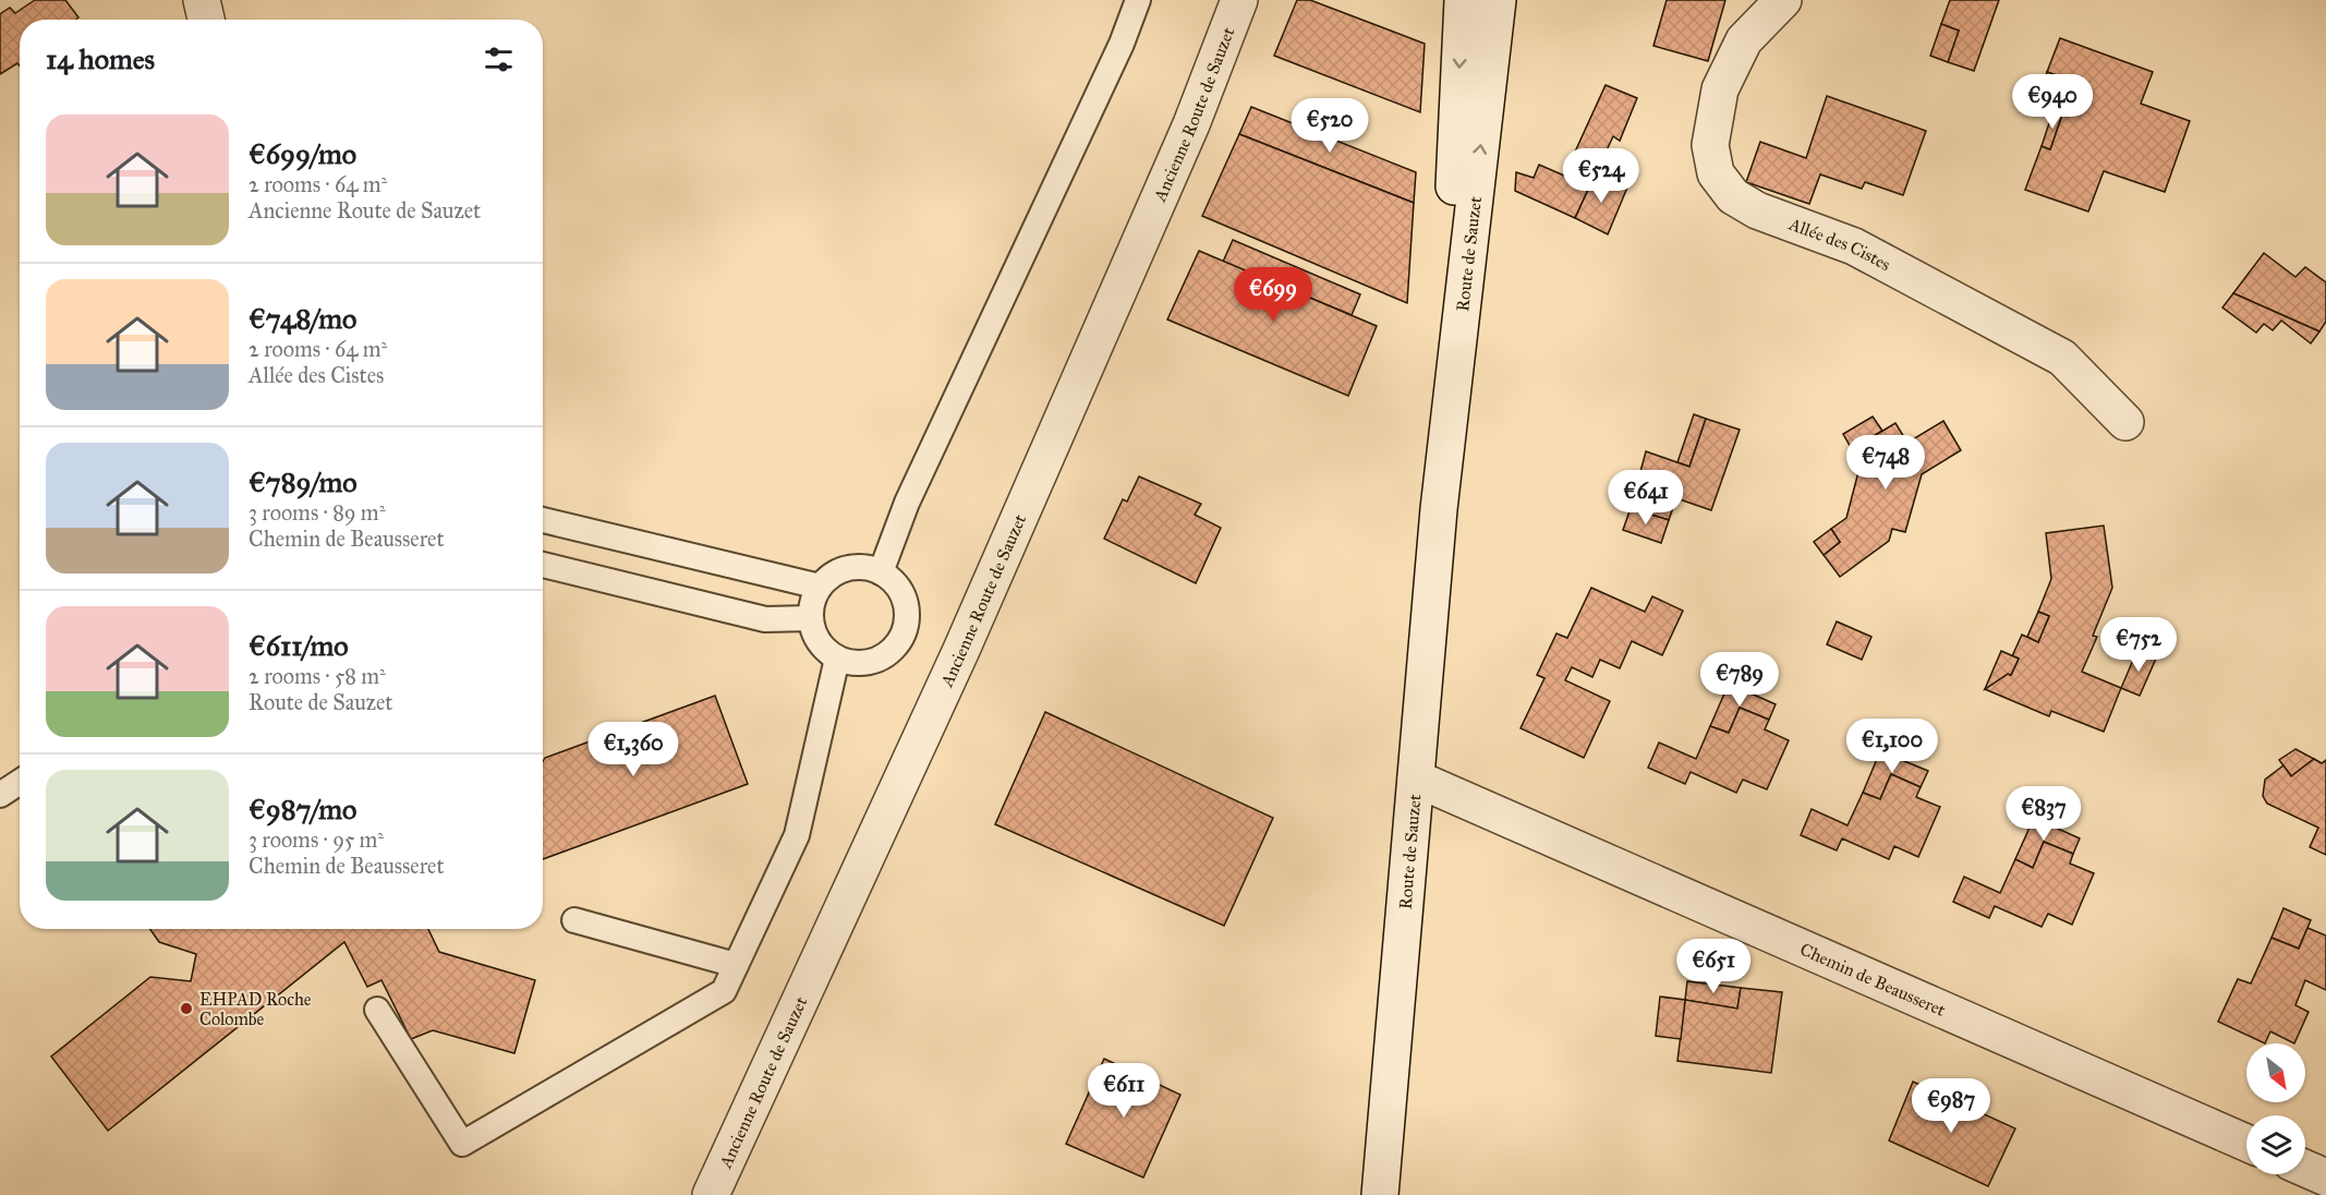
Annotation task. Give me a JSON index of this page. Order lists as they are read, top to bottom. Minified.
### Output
{"streets":{"street":["Ancienne Route de Sauzet","Allée des Cistes","Route de Sauzet","Chemin de Beausseret"]},"crossings":[["Route de Sauzet","Chemin de Beausseret"]],"places":["EHPAD Roche Colombe"],"north":"bottom right","page":{"heading":"14 homes","price":["€940","€520","€524","€699","€748","€641","€752","€789","€1,100","€1,360","€837","€651","€611","€987"],"list":[{"name":"€699/mo","note":"2 rooms · 64 m² · Ancienne Route de Sauzet"},{"name":"€748/mo","note":"2 rooms · 64 m² · Allée des Cistes"},{"name":"€789/mo","note":"3 rooms · 89 m² · Chemin de Beausseret"},{"name":"€611/mo","note":"2 rooms · 58 m² · Route de Sauzet"},{"name":"€987/mo","note":"3 rooms · 95 m² · Chemin de Beausseret"}]}}
